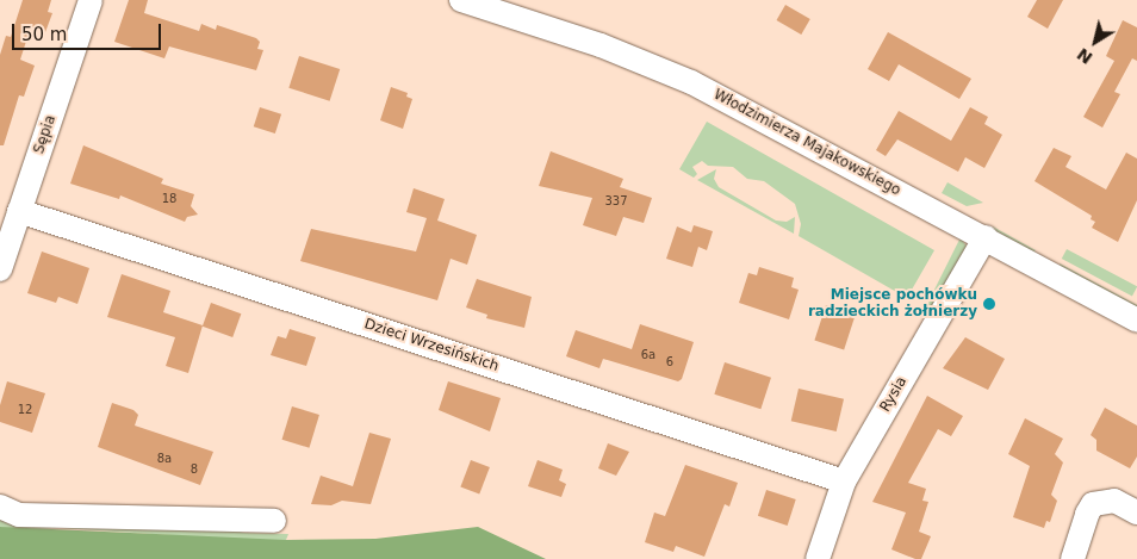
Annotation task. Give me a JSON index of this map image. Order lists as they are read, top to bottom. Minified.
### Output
{"streets":{"street":["Sępia","Włodzimierza Majakowskiego","Dzieci Wrzesińskich","Rysia"]},"crossings":[["Sępia","Dzieci Wrzesińskich"],["Włodzimierza Majakowskiego","Rysia"],["Dzieci Wrzesińskich","Rysia"]],"places":["Miejsce pochówku radzieckich żołnierzy"],"house_numbers":["18","337","6a","6","12","8a","8"],"scale_bar":"50 m","north":"bottom left"}
